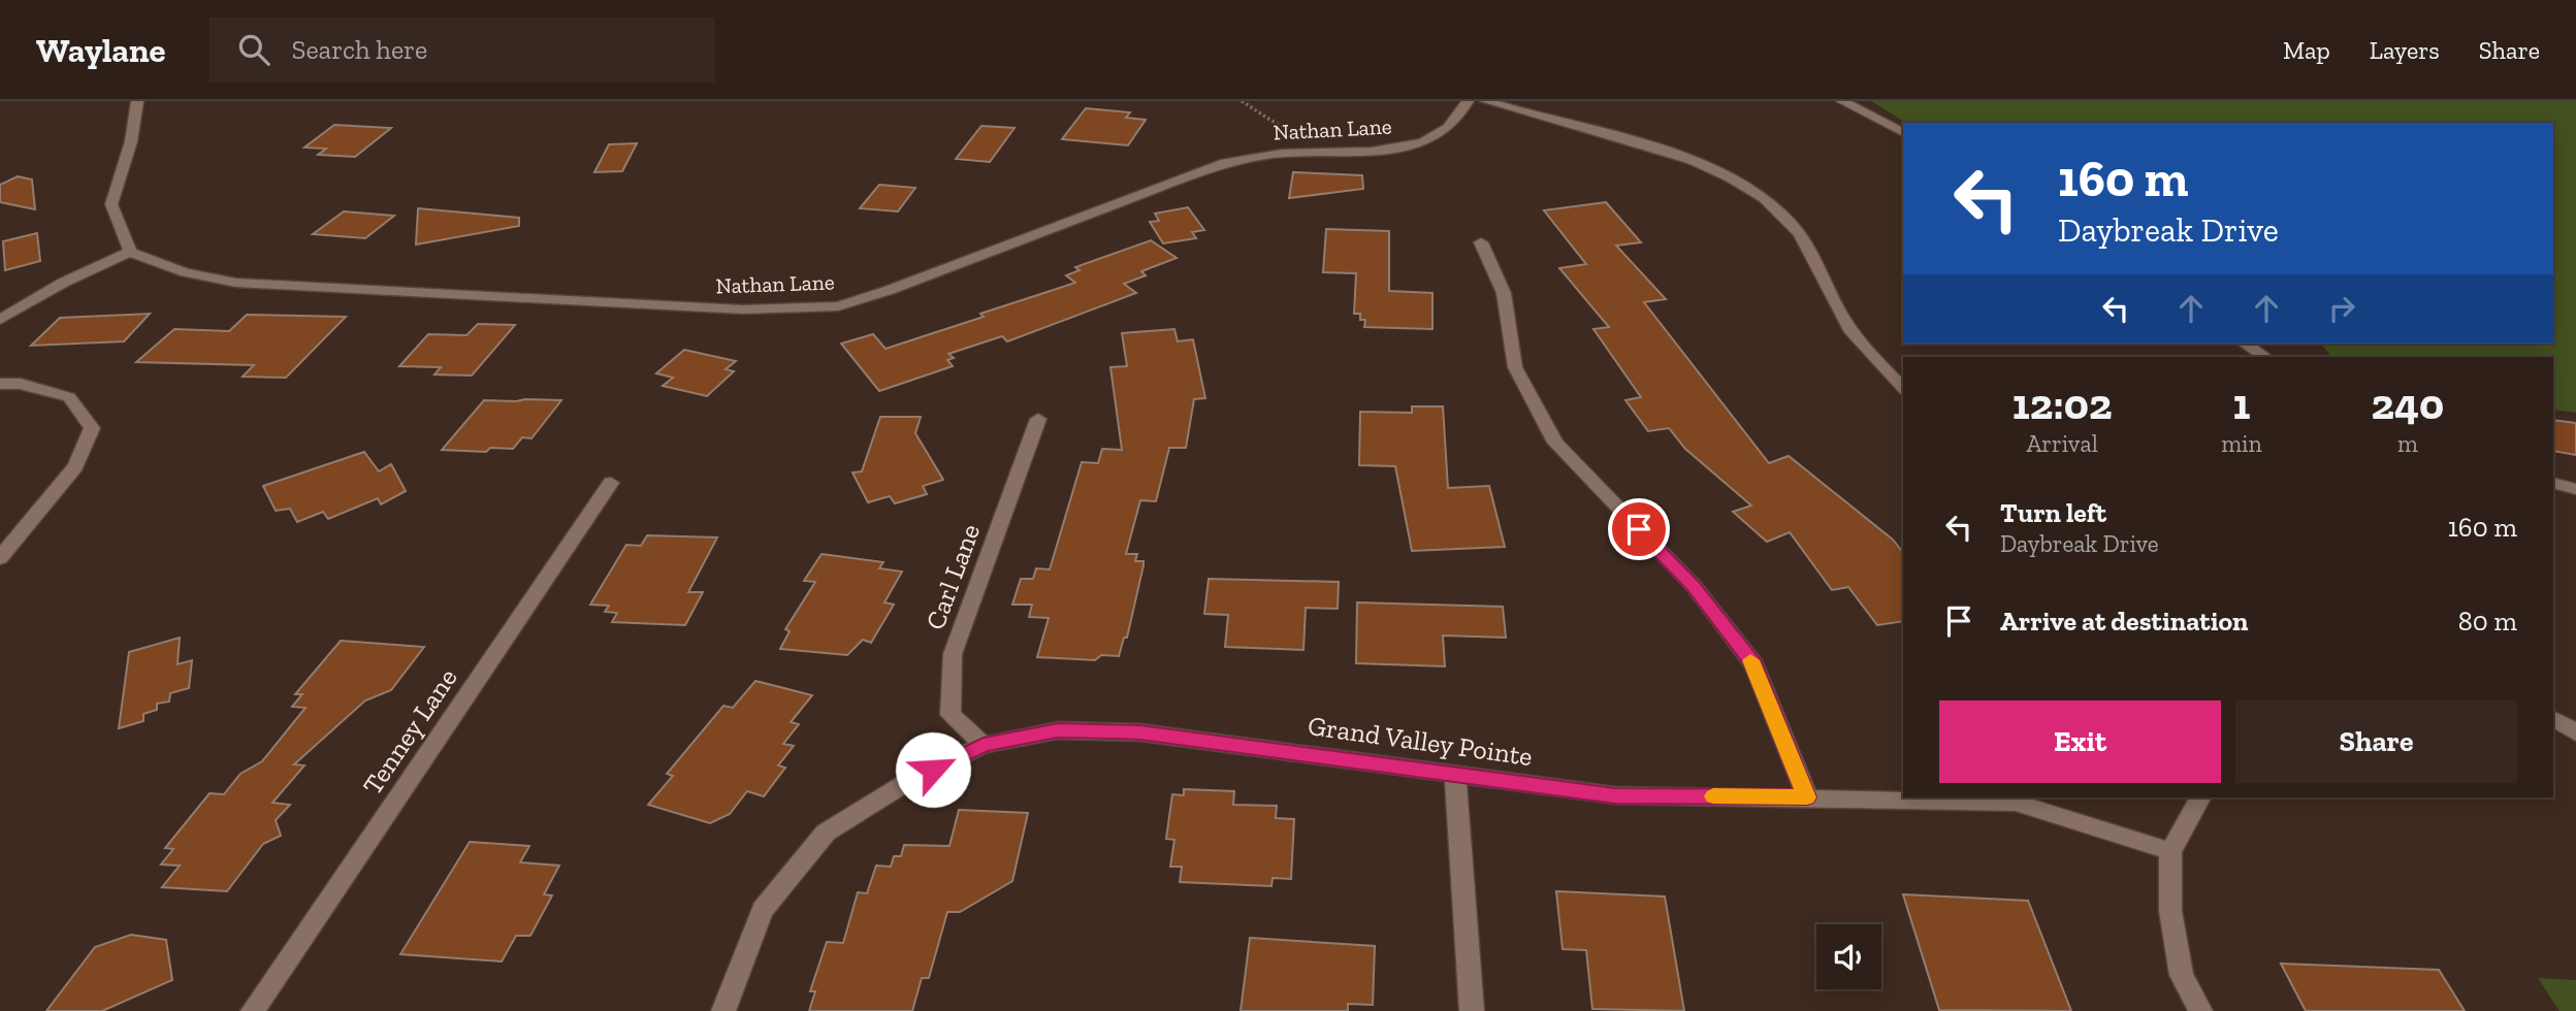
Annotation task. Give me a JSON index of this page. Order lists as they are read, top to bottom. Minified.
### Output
{"streets":{"street":["Nathan Lane","Carl Lane","Tenney Lane","Grand Valley Pointe"]},"crossings":[["Carl Lane","Grand Valley Pointe"]],"page":{"header":"Waylane","search":"Search here","nav":["Map","Layers","Share"],"turn":["160 m","Daybreak Drive"],"eta":["12:02","Arrival","1","min","240","m"],"list":[{"name":"Turn left","note":"Daybreak Drive","value":"160 m"},{"name":"Arrive at destination","value":"80 m"}],"buttons":["Exit","Share"]}}
